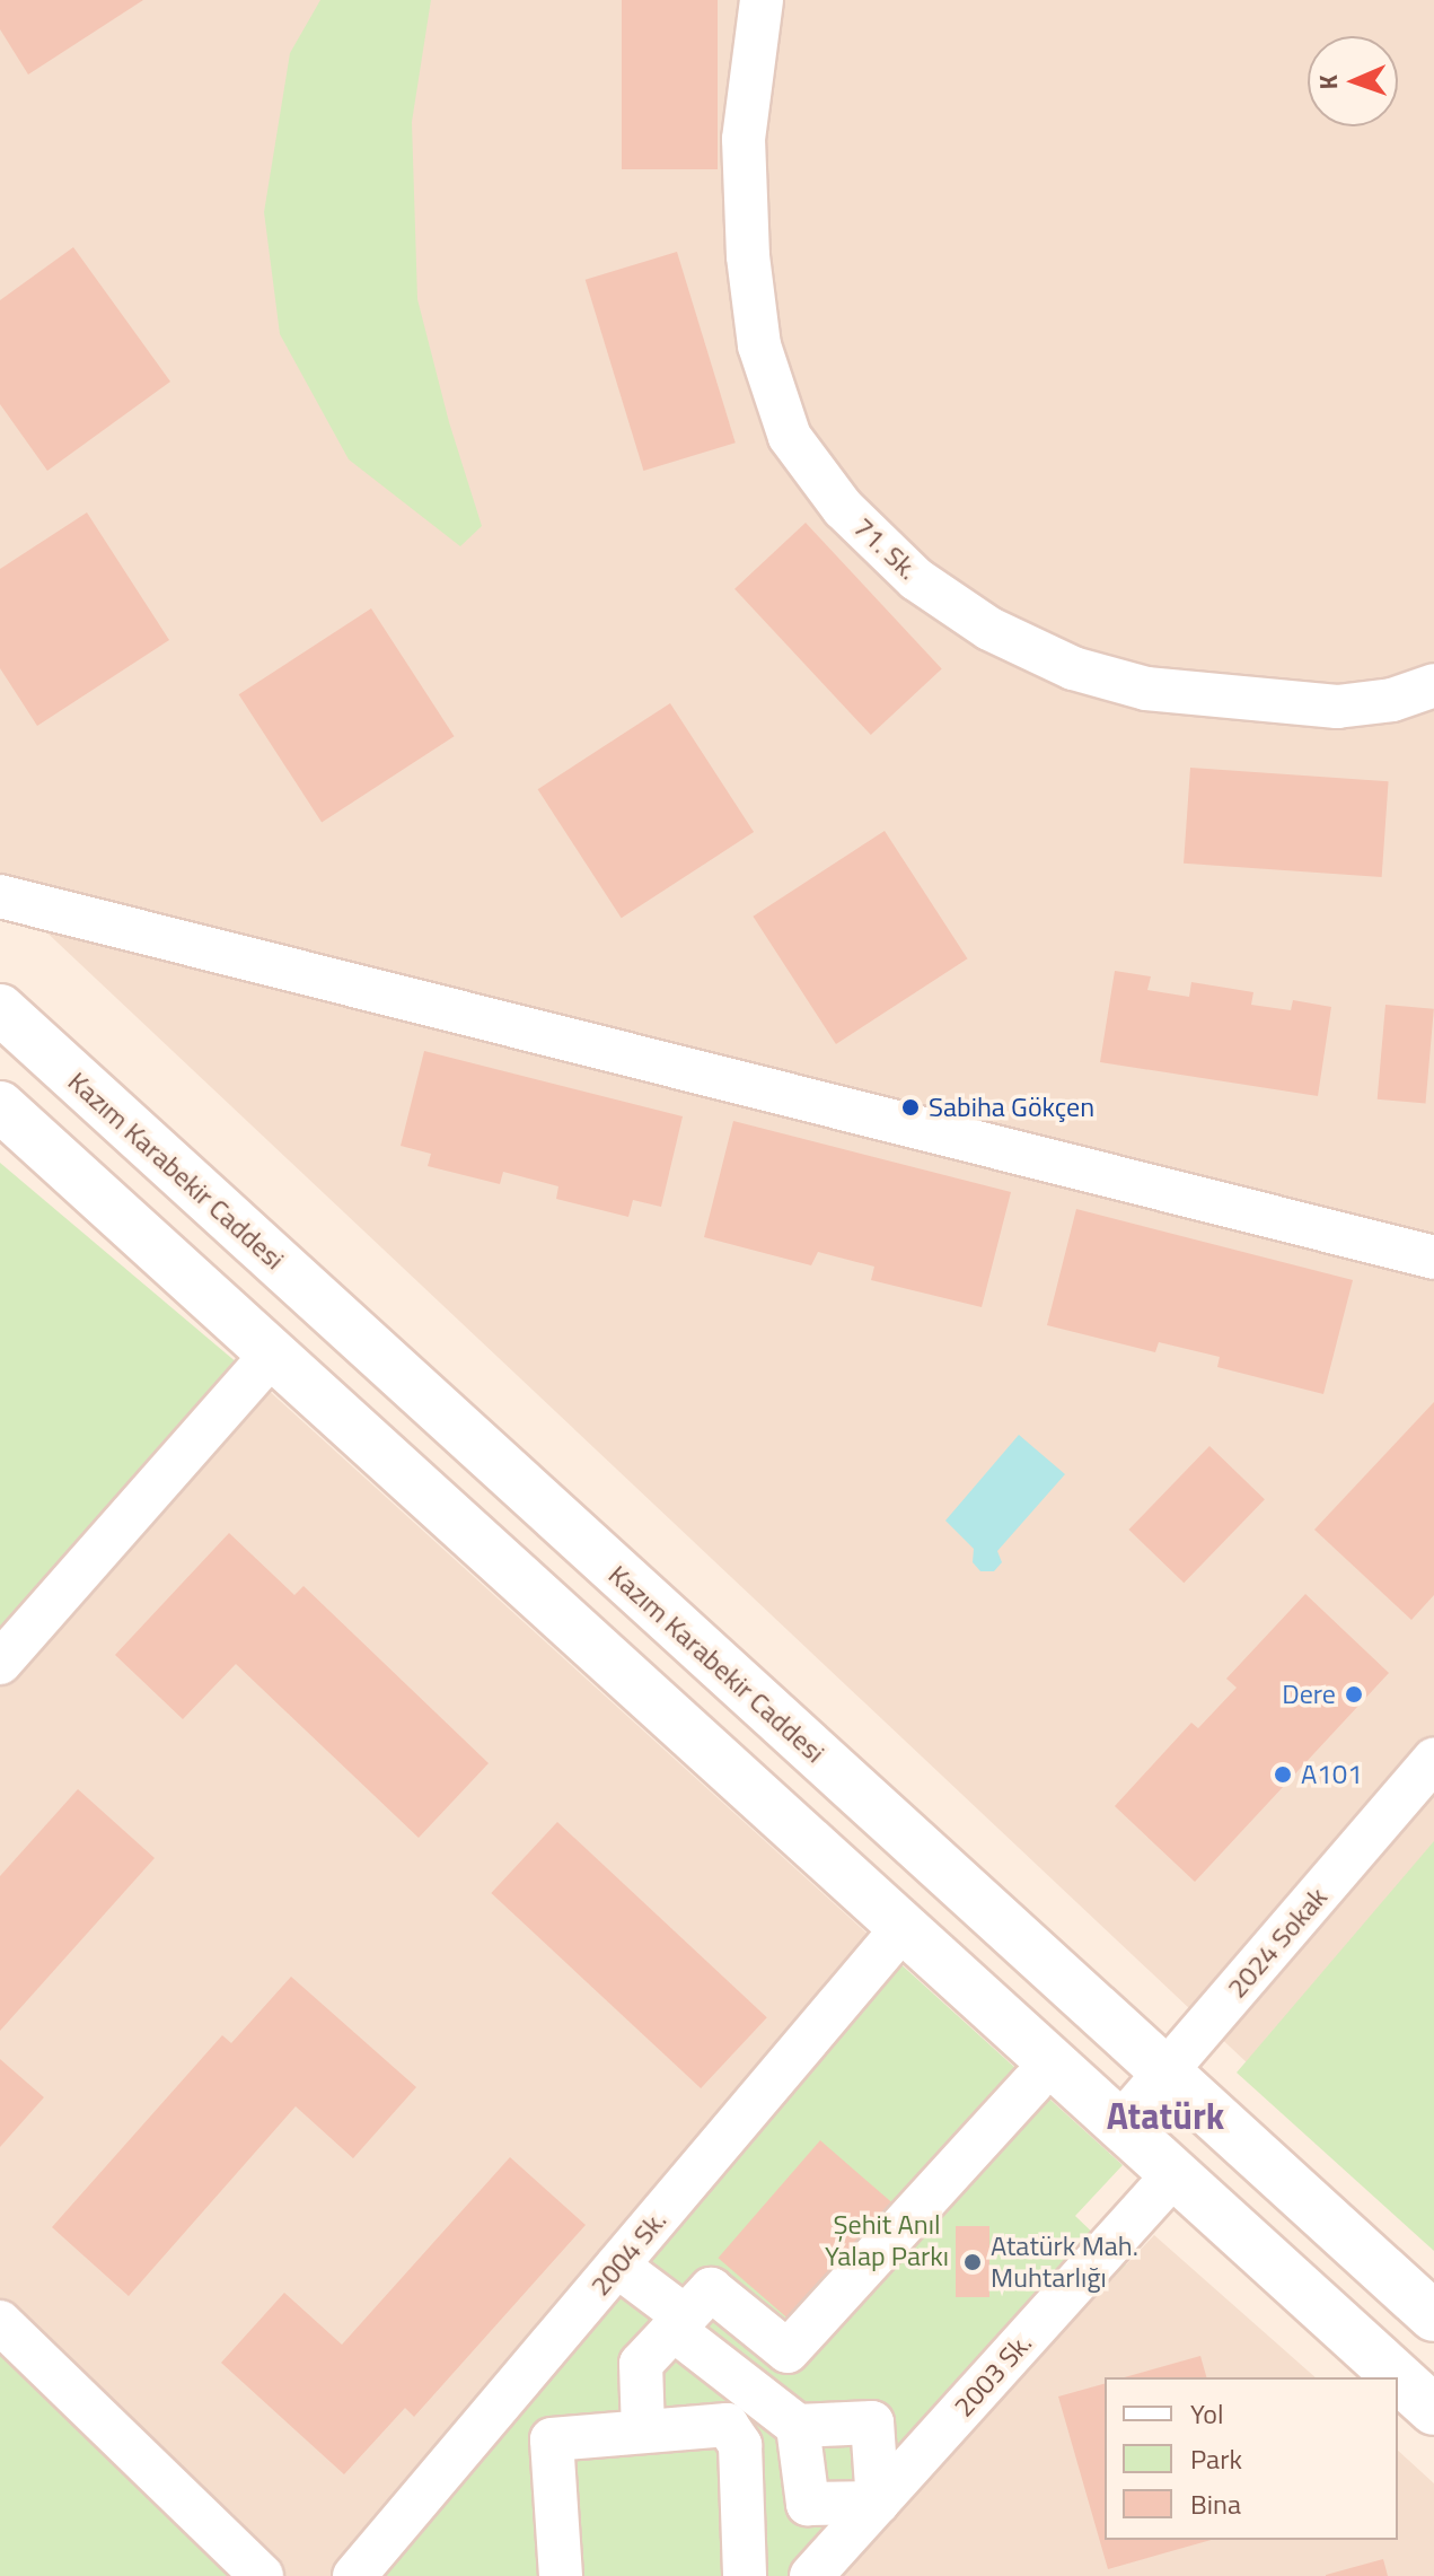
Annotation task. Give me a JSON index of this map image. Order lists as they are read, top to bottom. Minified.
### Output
{"streets":{"street":["71. Sk.","Kazım Karabekir Caddesi","2024 Sokak","2004 Sk.","2003 Sk."]},"crossings":[["Kazım Karabekir Caddesi","2024 Sokak"]],"districts":["Atatürk"],"parks":["Şehit Anıl Yalap Parkı"],"places":["Sabiha Gökçen","Dere","A101","Atatürk Mah. Muhtarlığı"],"legend":["Yol","Park","Bina"],"north":"left"}
